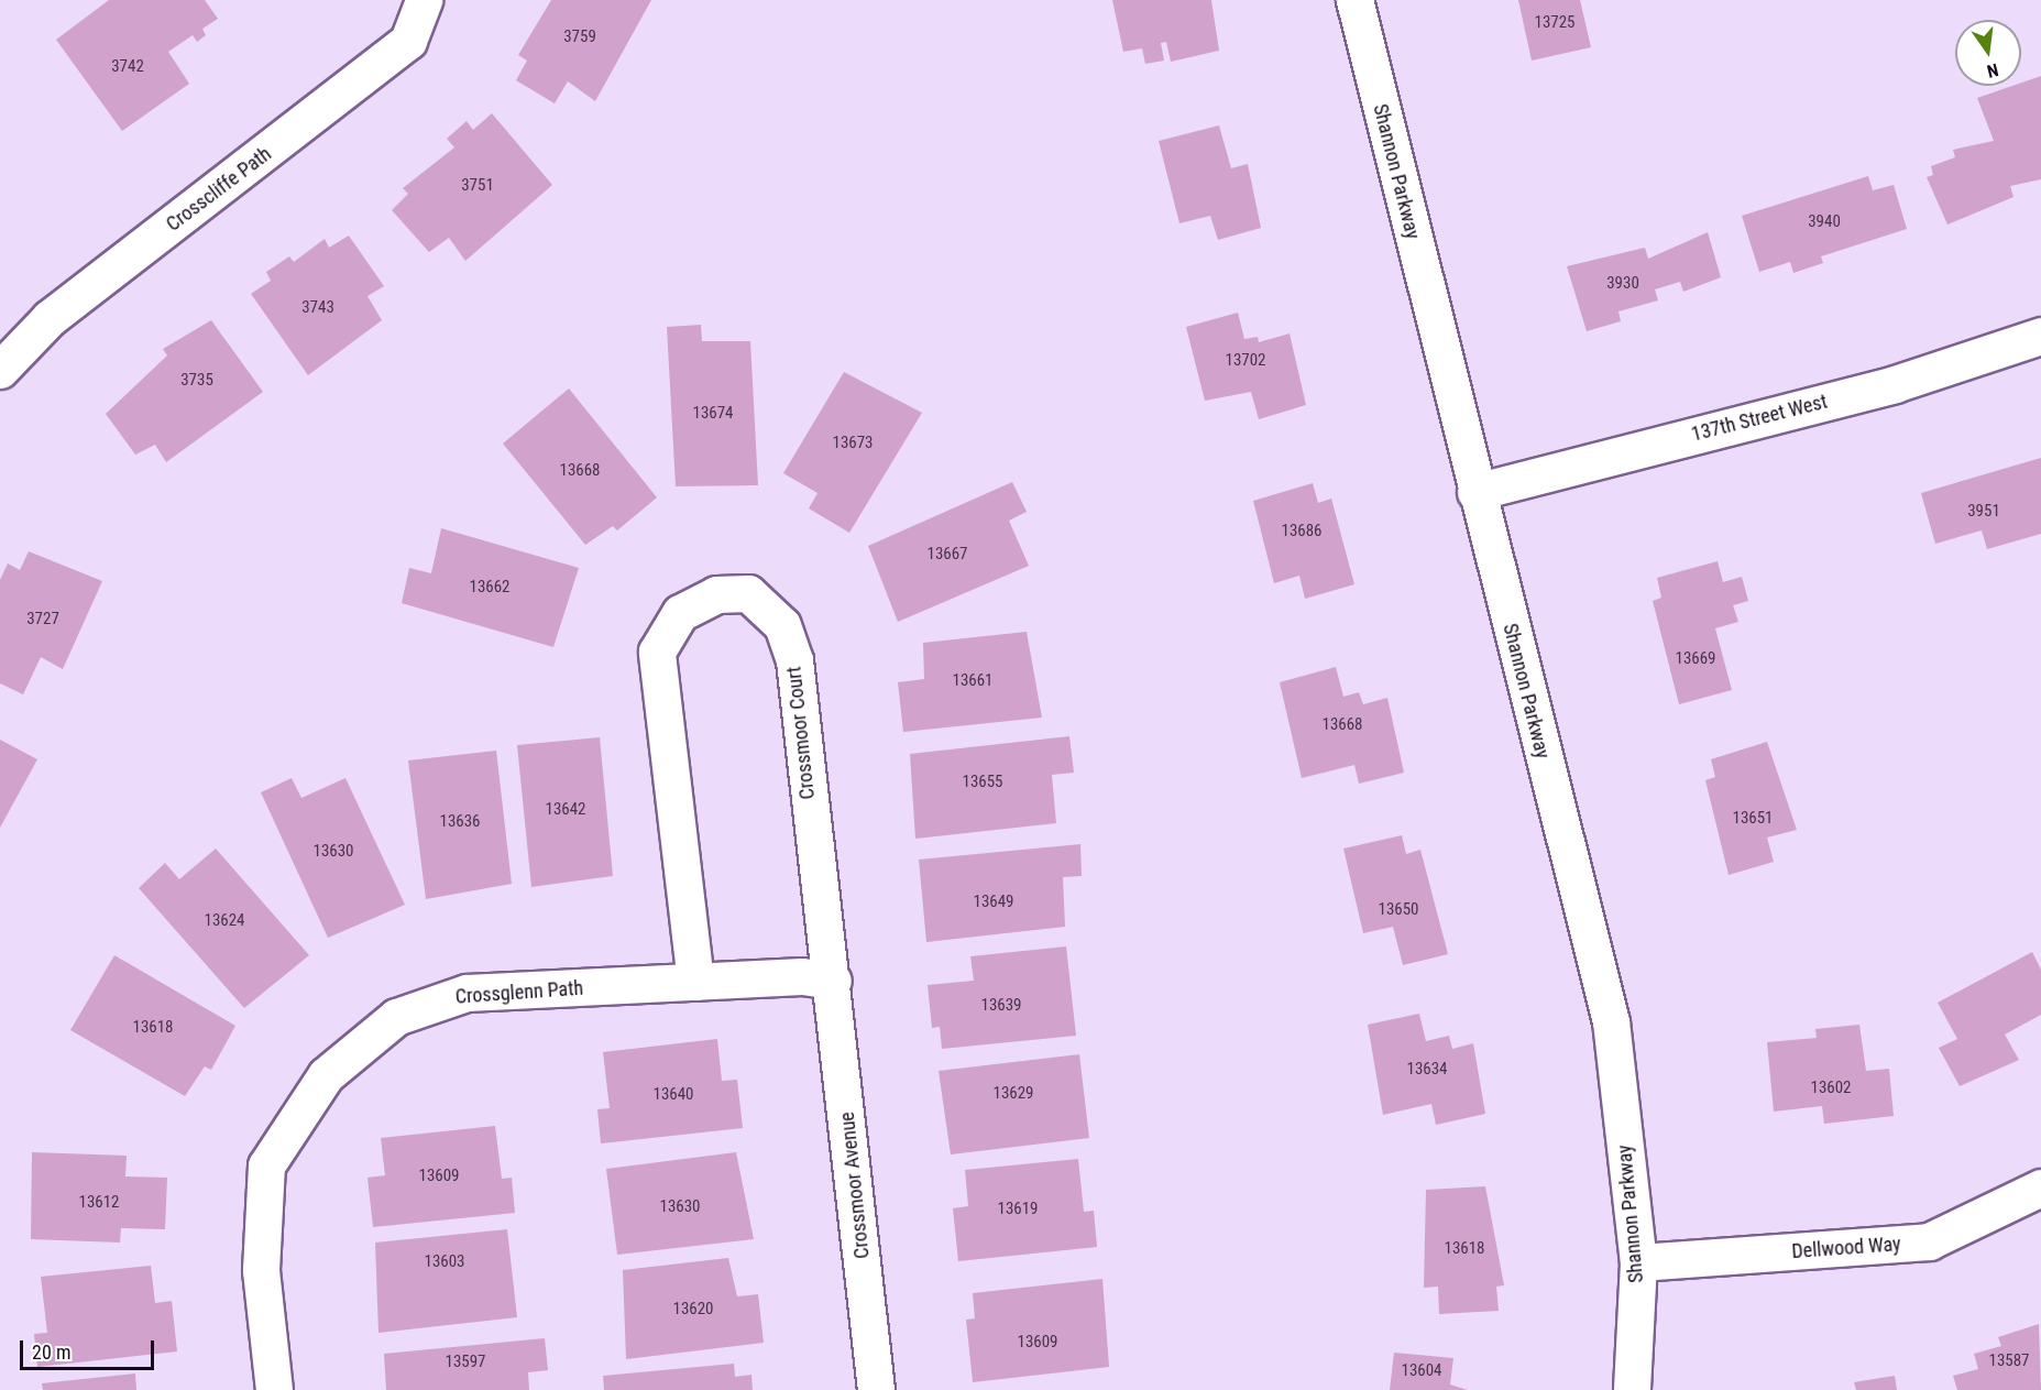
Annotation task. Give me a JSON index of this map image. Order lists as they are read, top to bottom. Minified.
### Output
{"streets":{"street":["Shannon Parkway","Crosscliffe Path","137th Street West","Crossmoor Court","Crossglenn Path","Crossmoor Avenue","Dellwood Way"]},"crossings":[["Shannon Parkway","137th Street West"],["Shannon Parkway","Dellwood Way"],["Crossmoor Court","Crossglenn Path"],["Crossmoor Court","Crossmoor Avenue"],["Crossglenn Path","Crossmoor Avenue"]],"house_numbers":["13725","3759","3742","3751","3940","3930","3743","13702","3735","13674","13673","13668","3951","13686","13667","13662","3727","13669","13661","13668","13655","13642","13651","13636","13630","13649","13650","13624","13639","13618","13634","13602","13629","13640","13609","13612","13630","13619","13618","13603","13620","13609","13587","13597","13604"],"scale_bar":"20 m","north":"bottom"}
